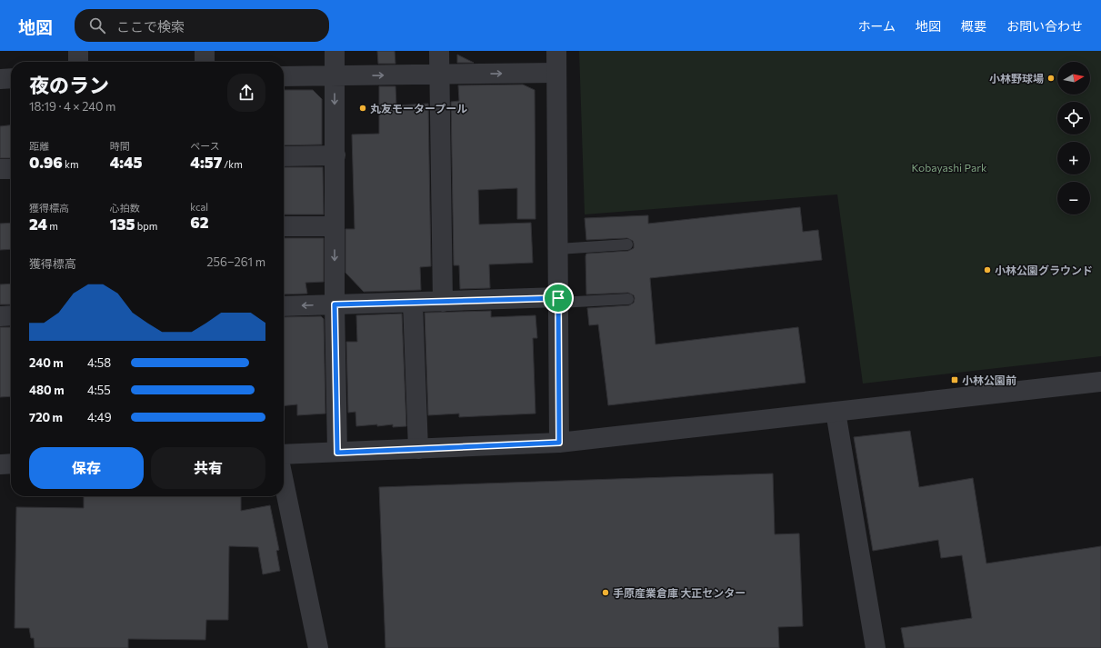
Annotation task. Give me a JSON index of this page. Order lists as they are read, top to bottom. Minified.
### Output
{"parks":["Kobayashi Park"],"places":{"other":["小林野球場","丸友モータープール","小林公園グラウンド","手原産業倉庫 大正センター"],"transit":["小林公園前"]},"north":"right","page":{"header":"地図","search":"ここで検索","nav":["ホーム","地図","概要","お問い合わせ"],"map_buttons":["+","−"],"heading":["夜のラン","18:19 · 4 × 240 m"],"stats":[["距離","0.96 km"],["時間","4:45"],["ペース","4:57 /km"],["獲得標高","24 m"],["心拍数","135 bpm"],["kcal","62"]],"chart":["獲得標高","256–261 m"],"list":[{"name":"240 m","note":"4:58"},{"name":"480 m","note":"4:55"},{"name":"720 m","note":"4:49"}],"buttons":["保存","共有"]}}
